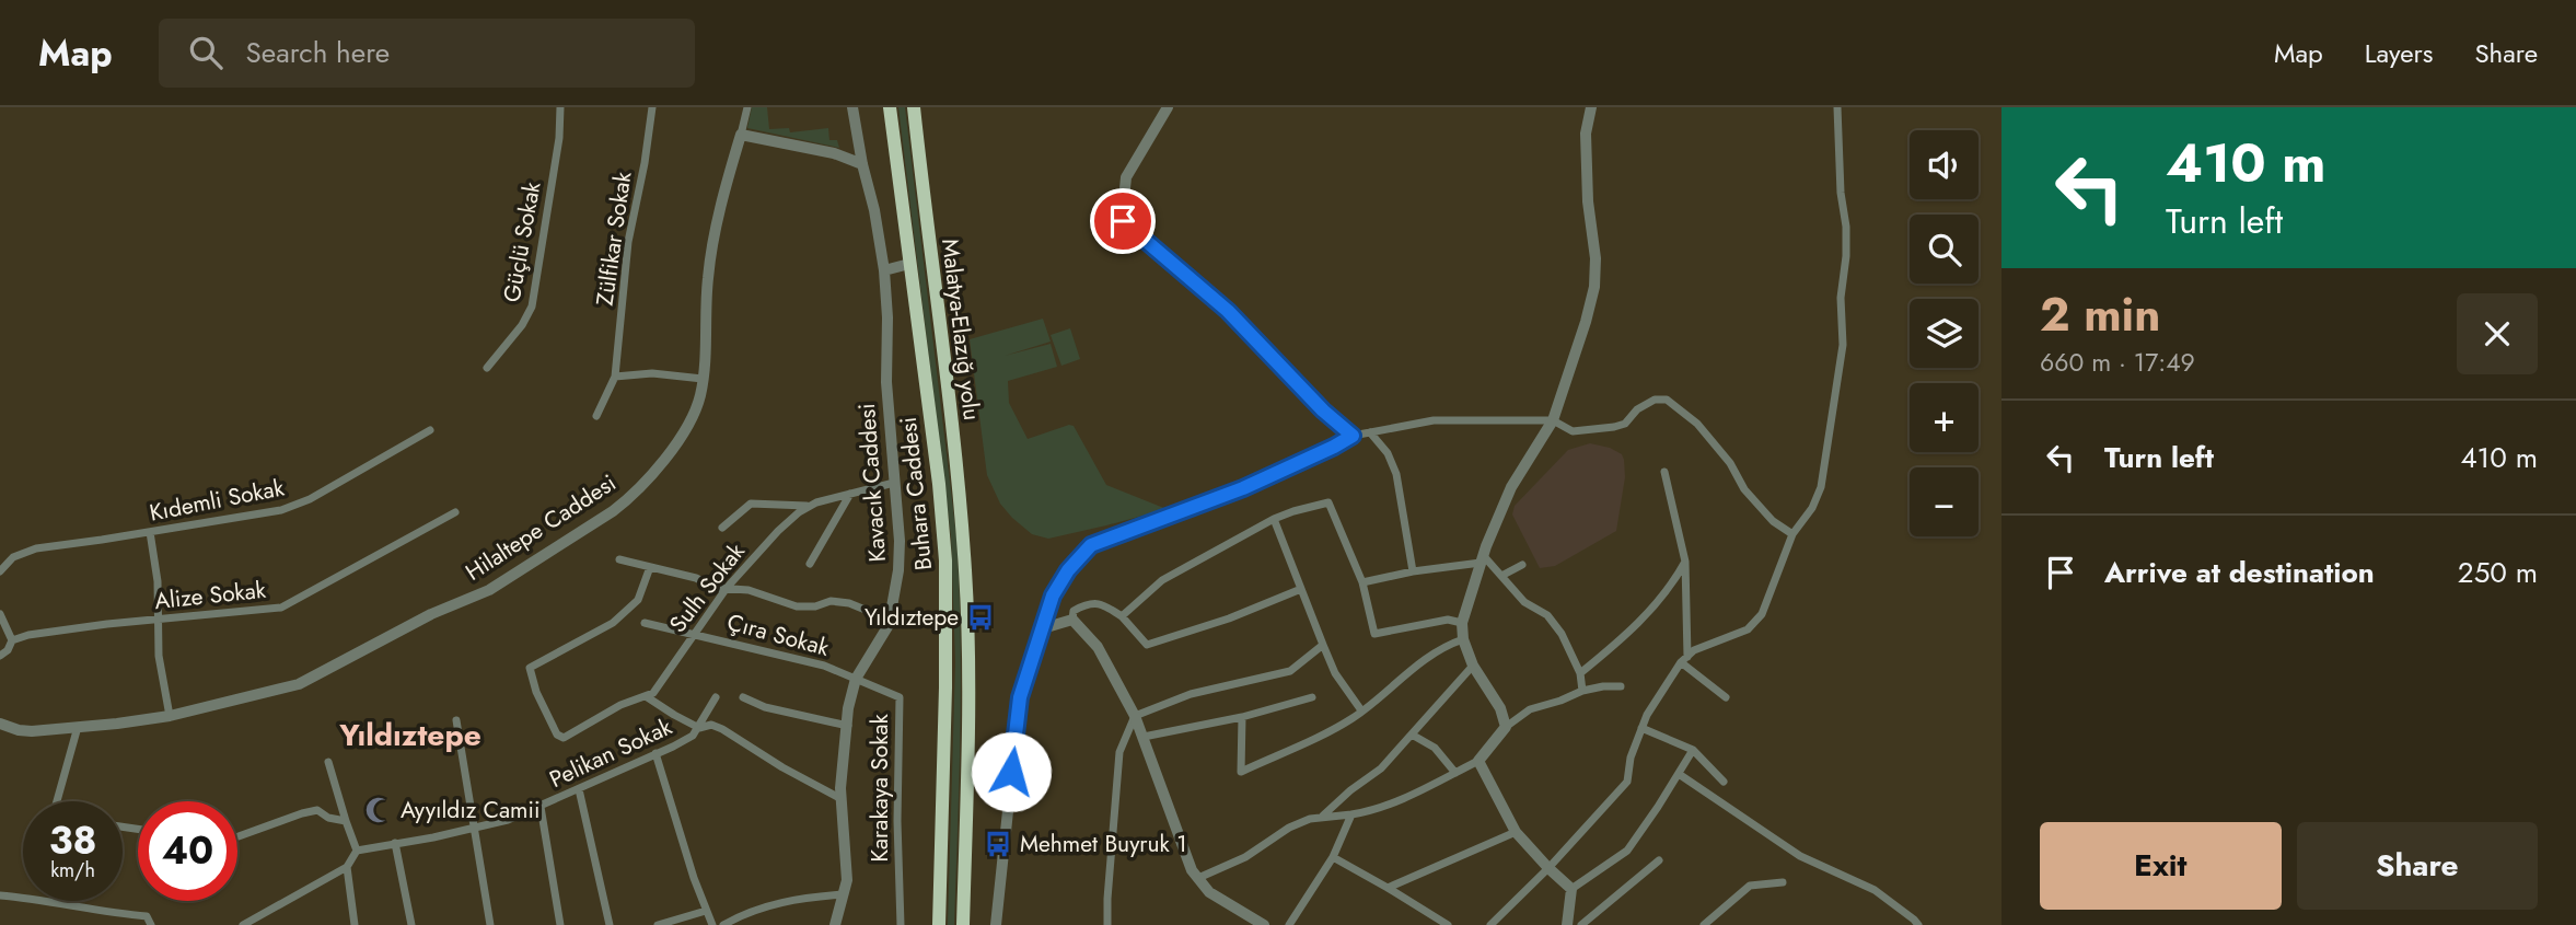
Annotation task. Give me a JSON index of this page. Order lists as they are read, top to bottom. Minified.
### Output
{"streets":{"highway":["Malatya-Elazığ yolu","Buhara Caddesi"],"street":["Zülfikar Sokak","Güçlü Sokak","Kavacık Caddesi","Kıdemli Sokak","Hilaltepe Caddesi","Sulh Sokak","Alize Sokak","Çıra Sokak","Pelikan Sokak","Karakaya Sokak"]},"crossings":[["Kavacık Caddesi","Sulh Sokak"],["Kavacık Caddesi","Çıra Sokak"],["Kavacık Caddesi","Karakaya Sokak"],["Sulh Sokak","Çıra Sokak"],["Çıra Sokak","Karakaya Sokak"]],"districts":["Yıldıztepe"],"places":{"bus stop":["Yıldıztepe","Mehmet Buyruk 1"],"mosque":["Ayyıldız Camii"]},"page":{"header":"Map","search":"Search here","nav":["Map","Layers","Share"],"turn":["410 m","Turn left"],"map_buttons":["+","−"],"heading":["2 min","660 m · 17:49"],"list":[{"name":"Turn left","value":"410 m"},{"name":"Arrive at destination","value":"250 m"}],"speed":"38 km/h","limit":"40","buttons":["Exit","Share"]}}
